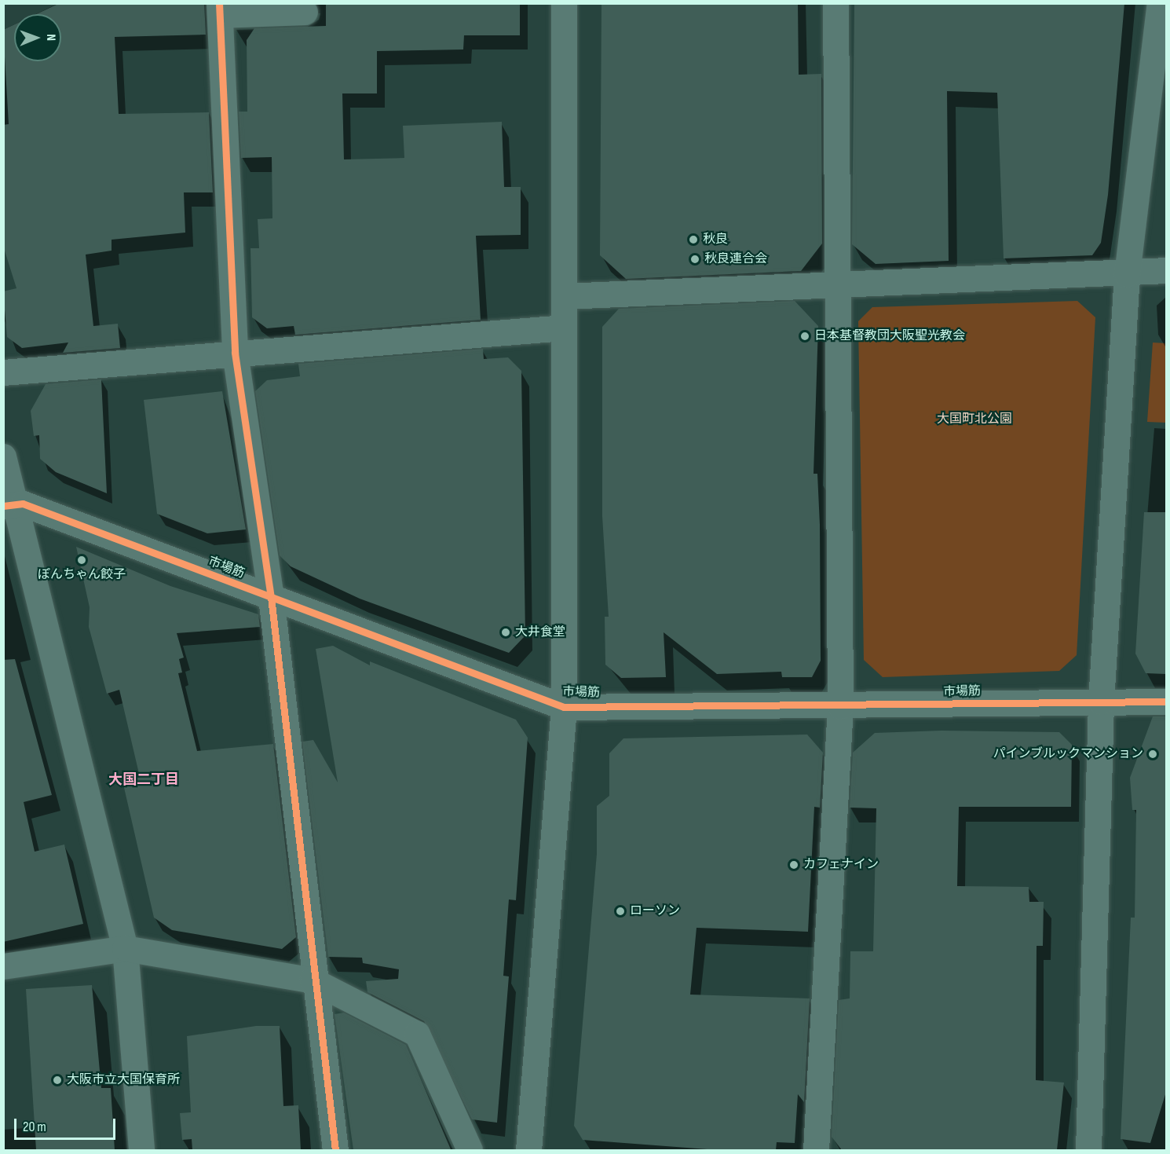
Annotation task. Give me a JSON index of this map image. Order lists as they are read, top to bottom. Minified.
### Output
{"streets":{"street":["市場筋"]},"districts":["大国二丁目"],"parks":["大国町北公園"],"places":["秋良","秋良連合会","日本基督教団大阪聖光教会","ぽんちゃん餃子","大井食堂","パインブルックマンション","カフェナイン","ローソン","大阪市立大国保育所"],"scale_bar":"20 m","north":"right"}
